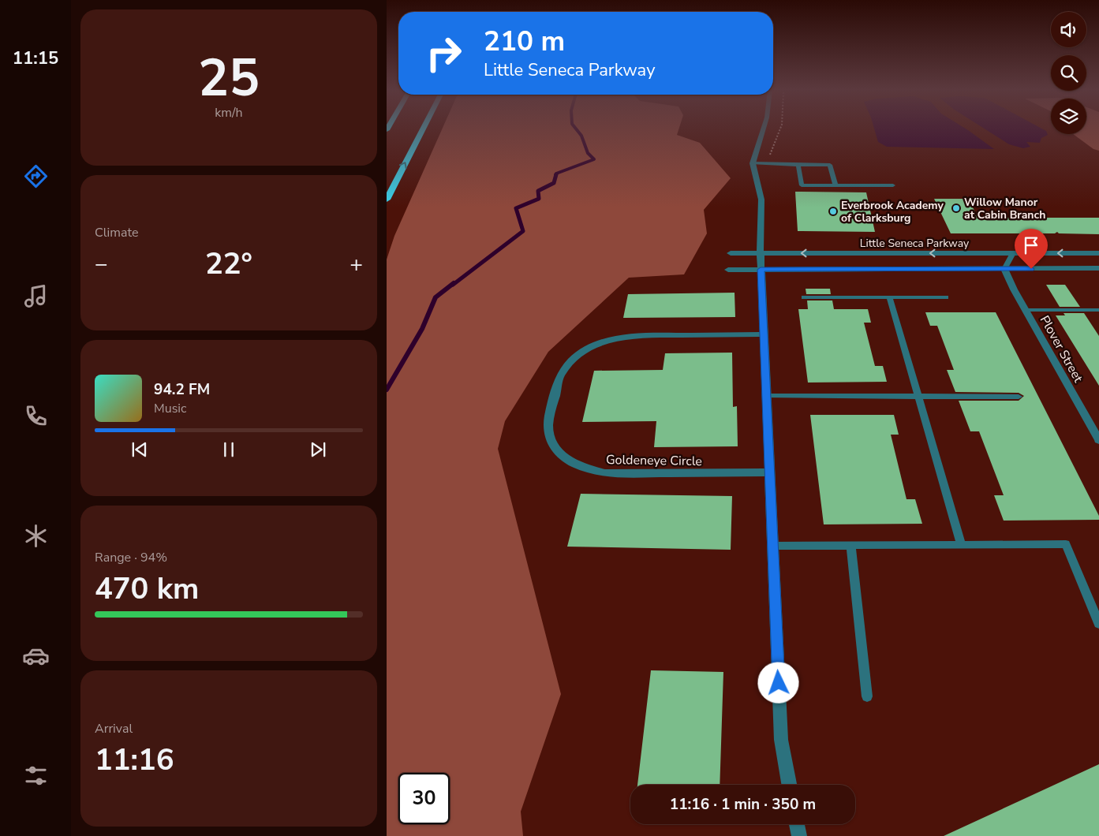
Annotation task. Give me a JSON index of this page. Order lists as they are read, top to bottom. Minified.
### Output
{"streets":{"street":["Little Seneca Parkway","Plover Street","Goldeneye Circle"]},"places":["Willow Manor at Cabin Branch","Everbrook Academy of Clarksburg"],"page":{"tabs":"11:15","tile":[["25","km/h"],"Climate",["Range · 94%","470 km"],["Arrival","11:16"]],"turn":["210 m","Little Seneca Parkway"],"heat":["−","22°","+"],"song":["94.2 FM","Music"],"limit":"30","trip":"11:16 · 1 min · 350 m"}}
